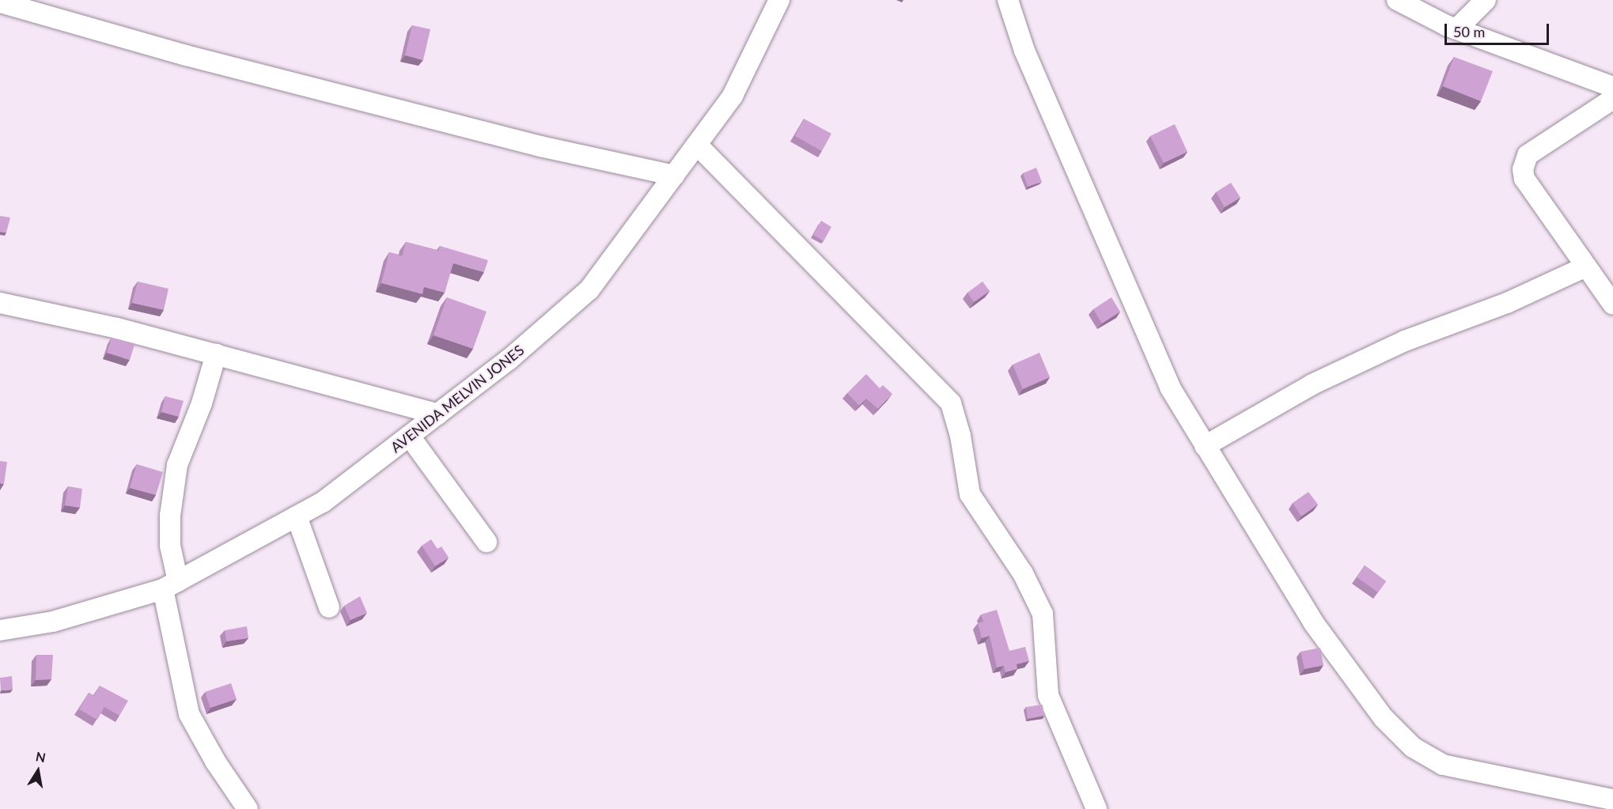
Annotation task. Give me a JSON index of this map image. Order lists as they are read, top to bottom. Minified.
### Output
{"streets":{"street":["AVENIDA MELVIN JONES"]},"scale_bar":"50 m","north":"top"}
